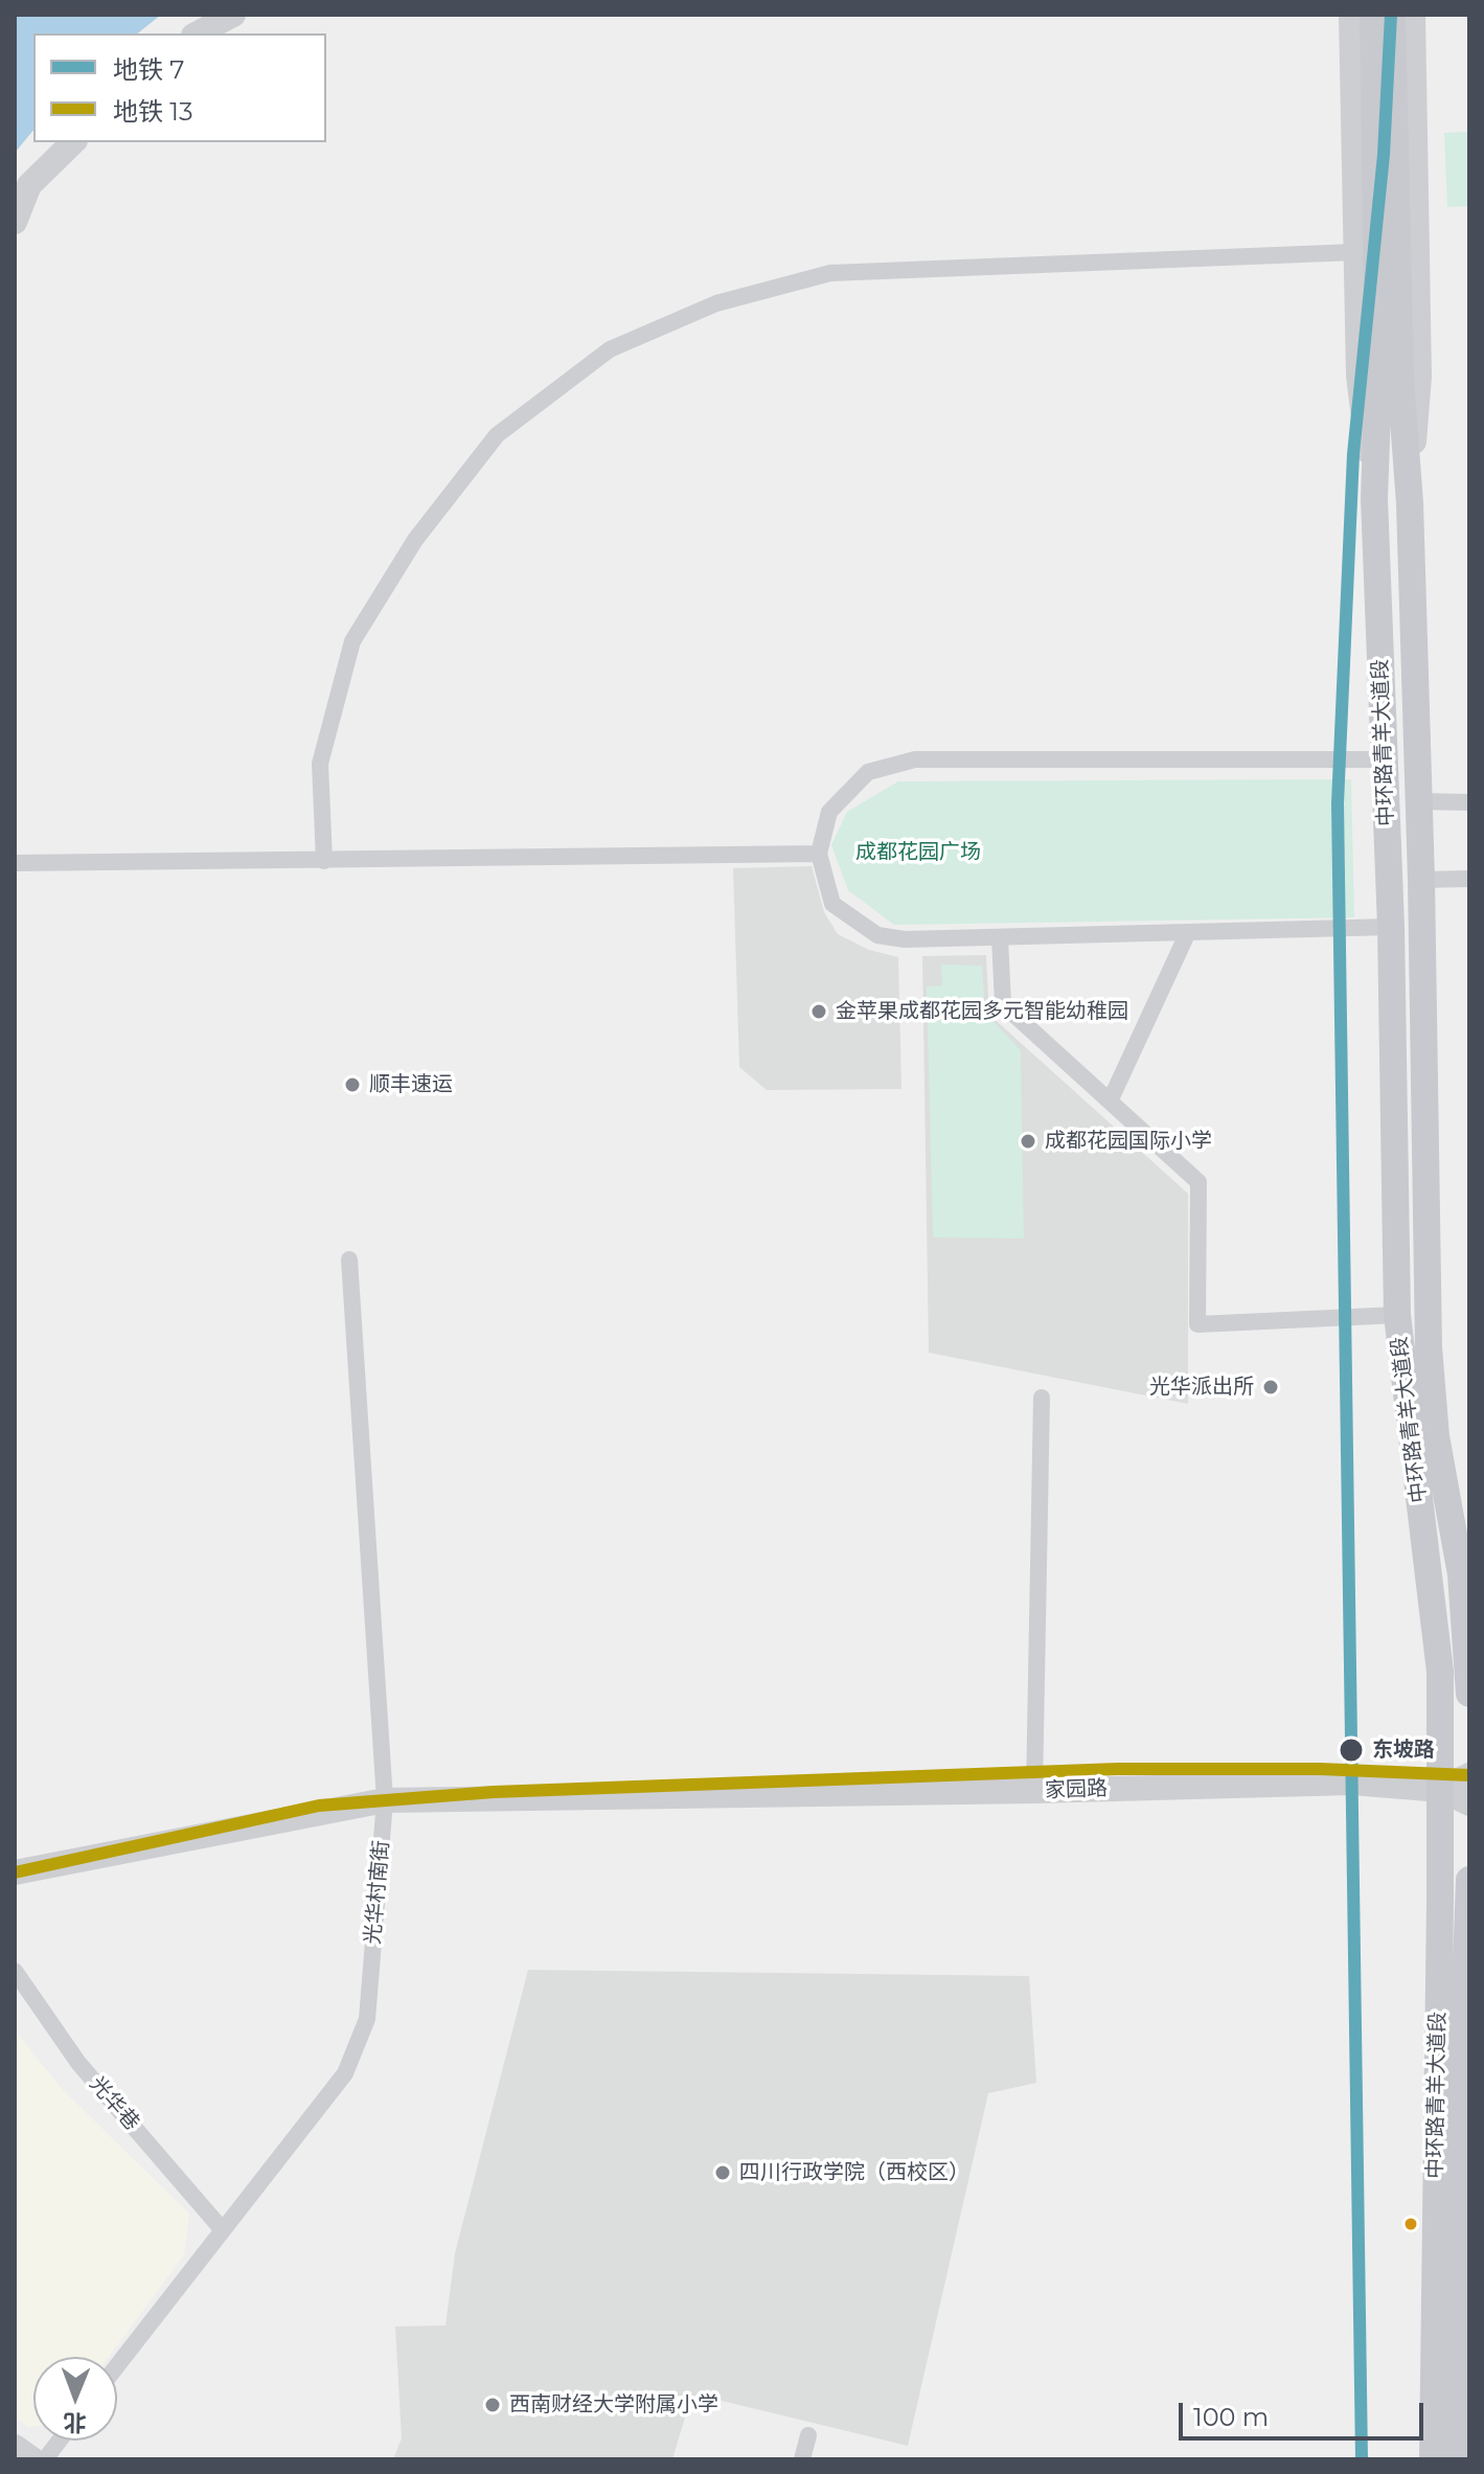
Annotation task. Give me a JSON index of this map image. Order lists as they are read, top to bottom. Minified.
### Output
{"streets":{"main road":["中环路青羊大道段"],"street":["家园路","光华村南街","光华巷"]},"crossings":[["中环路青羊大道段","家园路"],["家园路","光华村南街"],["光华村南街","光华巷"]],"parks":["成都花园广场"],"places":["金苹果成都花园多元智能幼稚园","顺丰速运","成都花园国际小学","光华派出所","东坡路","四川行政学院（西校区）","西南财经大学附属小学"],"lines":["metro line 7","metro line 13"],"legend":["地铁 7","地铁 13"],"scale_bar":"100 m","north":"bottom"}
